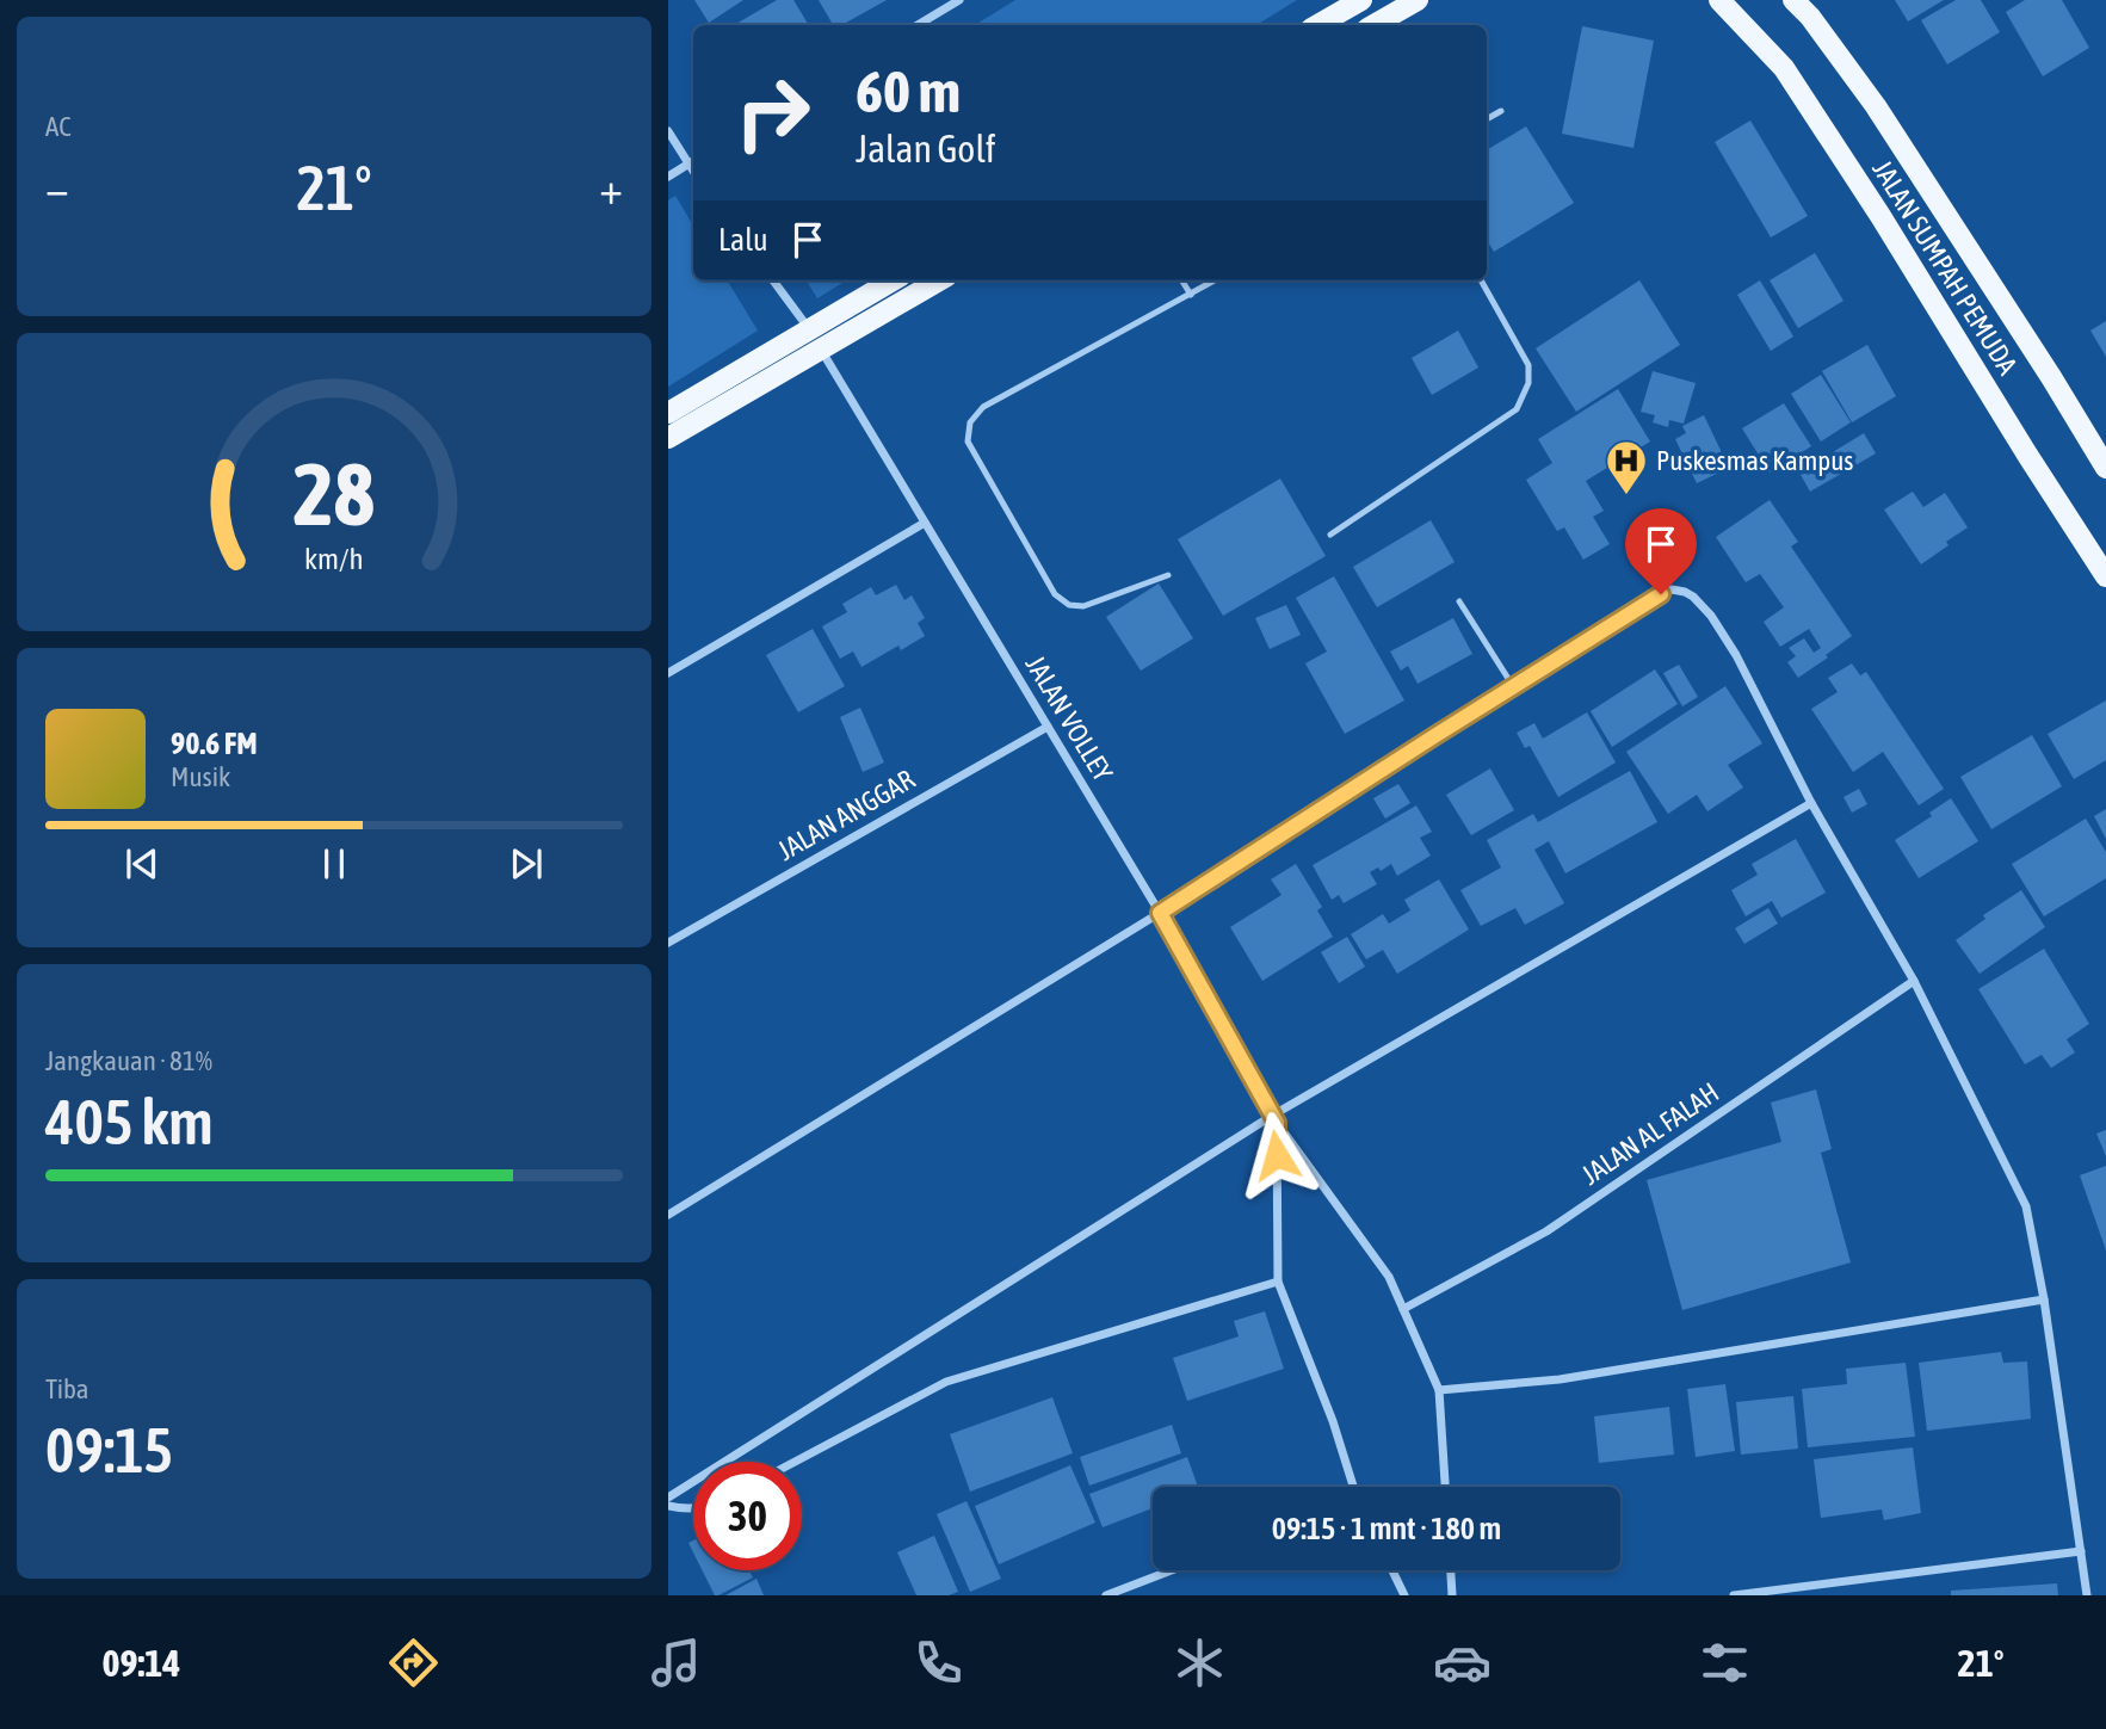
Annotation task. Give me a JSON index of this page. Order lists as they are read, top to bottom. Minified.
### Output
{"streets":{"main road":["JALAN SUMPAH PEMUDA"],"street":["JALAN VOLLEY","JALAN ANGGAR","JALAN AL FALAH"]},"crossings":[["JALAN VOLLEY","JALAN ANGGAR"],["JALAN VOLLEY","JALAN AL FALAH"]],"places":{"hospital":["Puskesmas Kampus"]},"page":{"tile":["AC",["Jangkauan · 81%","405 km"],["Tiba","09:15"]],"turn":["60 m","Jalan Golf"],"heat":["−","21°","+"],"then":"Lalu","song":["90.6 FM","Musik"],"limit":"30","trip":"09:15 · 1 mnt · 180 m","tabs":["09:14","21°"],"gauge":["28","km/h"]}}
